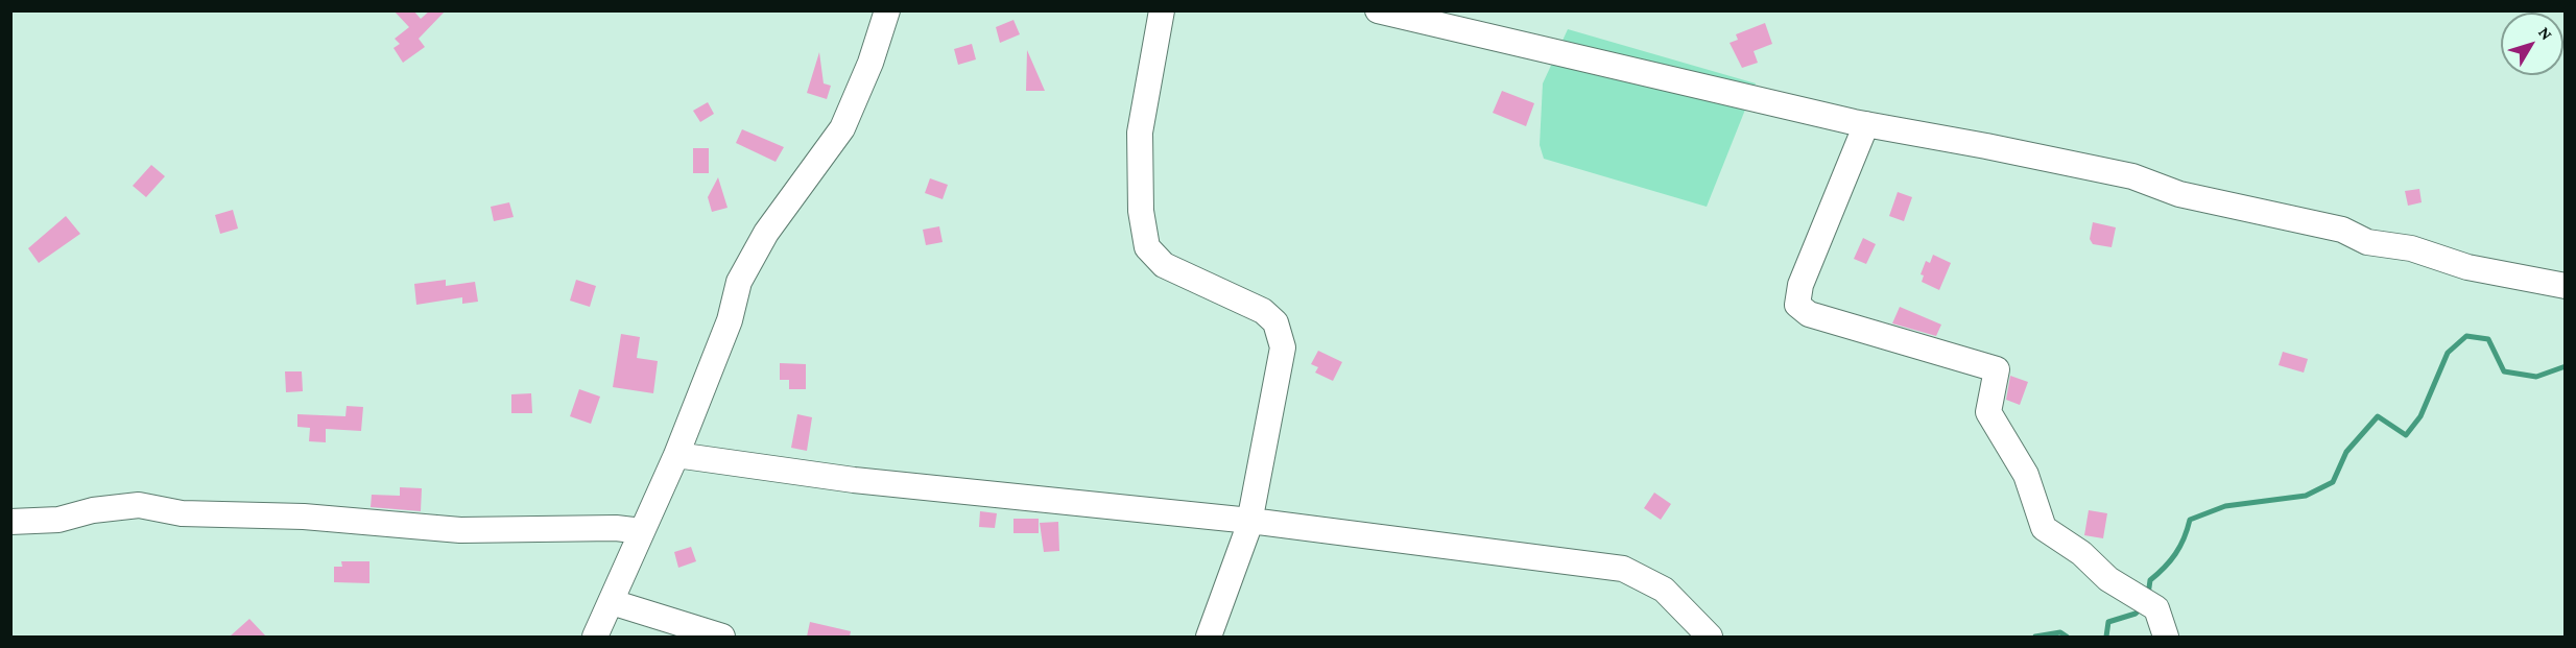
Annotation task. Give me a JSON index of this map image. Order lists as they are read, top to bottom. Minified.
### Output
{"north":"top right"}
